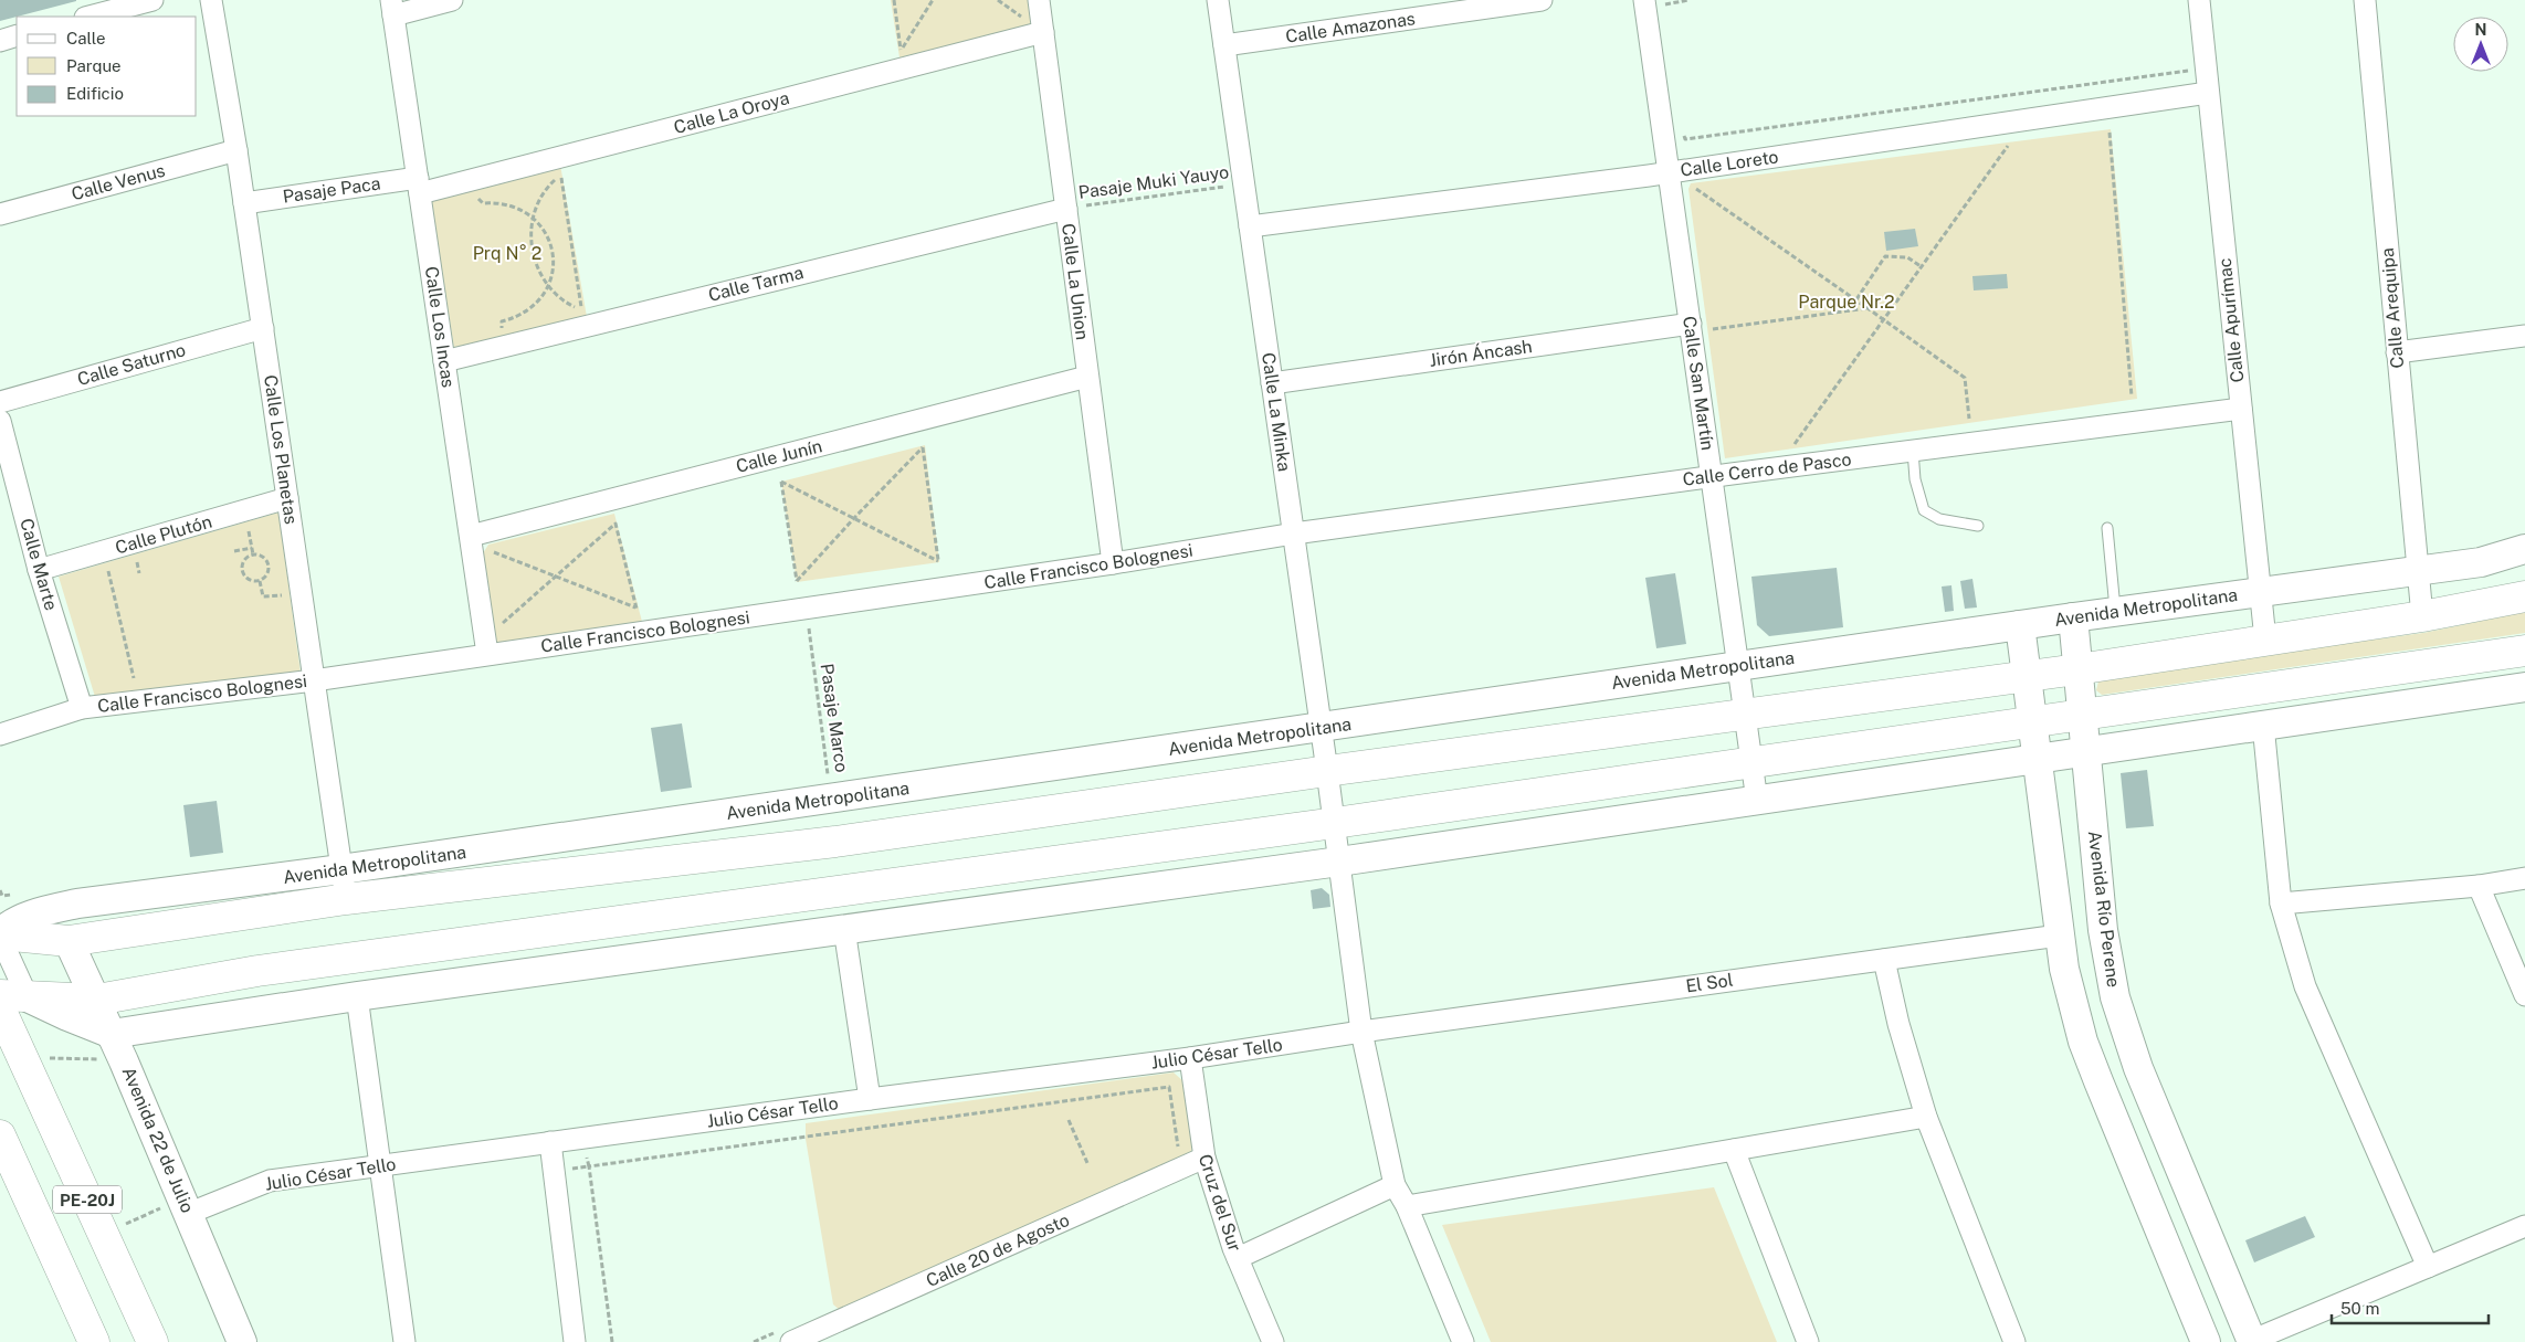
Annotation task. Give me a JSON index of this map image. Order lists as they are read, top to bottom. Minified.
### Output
{"streets":{"main road":["Avenida Metropolitana","PE-20J"],"street":["Calle Amazonas","Calle La Oroya","Calle Loreto","Calle Venus","Pasaje Paca","Calle La Union","Calle Tarma","Calle Arequipa","Calle Apurímac","Calle Los Incas","Jirón Áncash","Calle Saturno","Calle San Martín","Calle La Minka","Calle Los Planetas","Calle Junín","Calle Cerro de Pasco","Calle Plutón","Calle Marte","Calle Francisco Bolognesi","Avenida Río Perene","El Sol","Julio César Tello","Avenida 22 de Julio","Cruz del Sur","Calle 20 de Agosto"],"path":["Pasaje Muki Yauyo","Pasaje Marco"]},"crossings":[["Calle Amazonas","Calle La Minka"],["Calle La Oroya","Pasaje Paca"],["Calle La Oroya","Calle La Union"],["Calle La Oroya","Calle Los Incas"],["Calle Loreto","Calle Apurímac"],["Calle Loreto","Calle San Martín"],["Calle Loreto","Calle La Minka"],["Calle Venus","Calle Los Planetas"],["Pasaje Muki Yauyo","Calle La Union"],["Pasaje Muki Yauyo","Calle Tarma"],["Pasaje Muki Yauyo","Calle La Minka"],["Pasaje Paca","Calle Los Incas"],["Pasaje Paca","Calle Los Planetas"],["Calle La Union","Calle Tarma"],["Calle La Union","Calle Junín"],["Calle La Union","Calle Francisco Bolognesi"],["Calle Tarma","Calle Los Incas"],["Calle Arequipa","Avenida Metropolitana"],["Calle Apurímac","Calle Cerro de Pasco"],["Calle Apurímac","Avenida Metropolitana"],["Calle Los Incas","Calle Junín"],["Calle Los Incas","Calle Francisco Bolognesi"],["Jirón Áncash","Calle San Martín"],["Jirón Áncash","Calle La Minka"],["Calle Saturno","Calle Los Planetas"],["Calle San Martín","Calle Cerro de Pasco"],["Calle San Martín","Avenida Metropolitana"],["Calle La Minka","Calle Cerro de Pasco"],["Calle La Minka","Calle Francisco Bolognesi"],["Calle La Minka","Avenida Metropolitana"],["Calle La Minka","El Sol"],["Calle La Minka","Julio César Tello"],["Calle Los Planetas","Calle Plutón"],["Calle Los Planetas","Calle Francisco Bolognesi"],["Calle Los Planetas","Avenida Metropolitana"],["Calle Cerro de Pasco","Calle Francisco Bolognesi"],["Calle Plutón","Calle Marte"],["Calle Marte","Calle Francisco Bolognesi"],["Calle Francisco Bolognesi","Pasaje Marco"],["Avenida Metropolitana","Pasaje Marco"],["Avenida Metropolitana","Avenida Río Perene"],["Avenida Metropolitana","Avenida 22 de Julio"],["El Sol","Julio César Tello"],["Julio César Tello","Avenida 22 de Julio"],["Julio César Tello","Cruz del Sur"],["Cruz del Sur","Calle 20 de Agosto"]],"parks":["Prq N° 2","Parque Nr.2"],"legend":["Calle","Parque","Edificio"],"scale_bar":"50 m","north":"top"}
